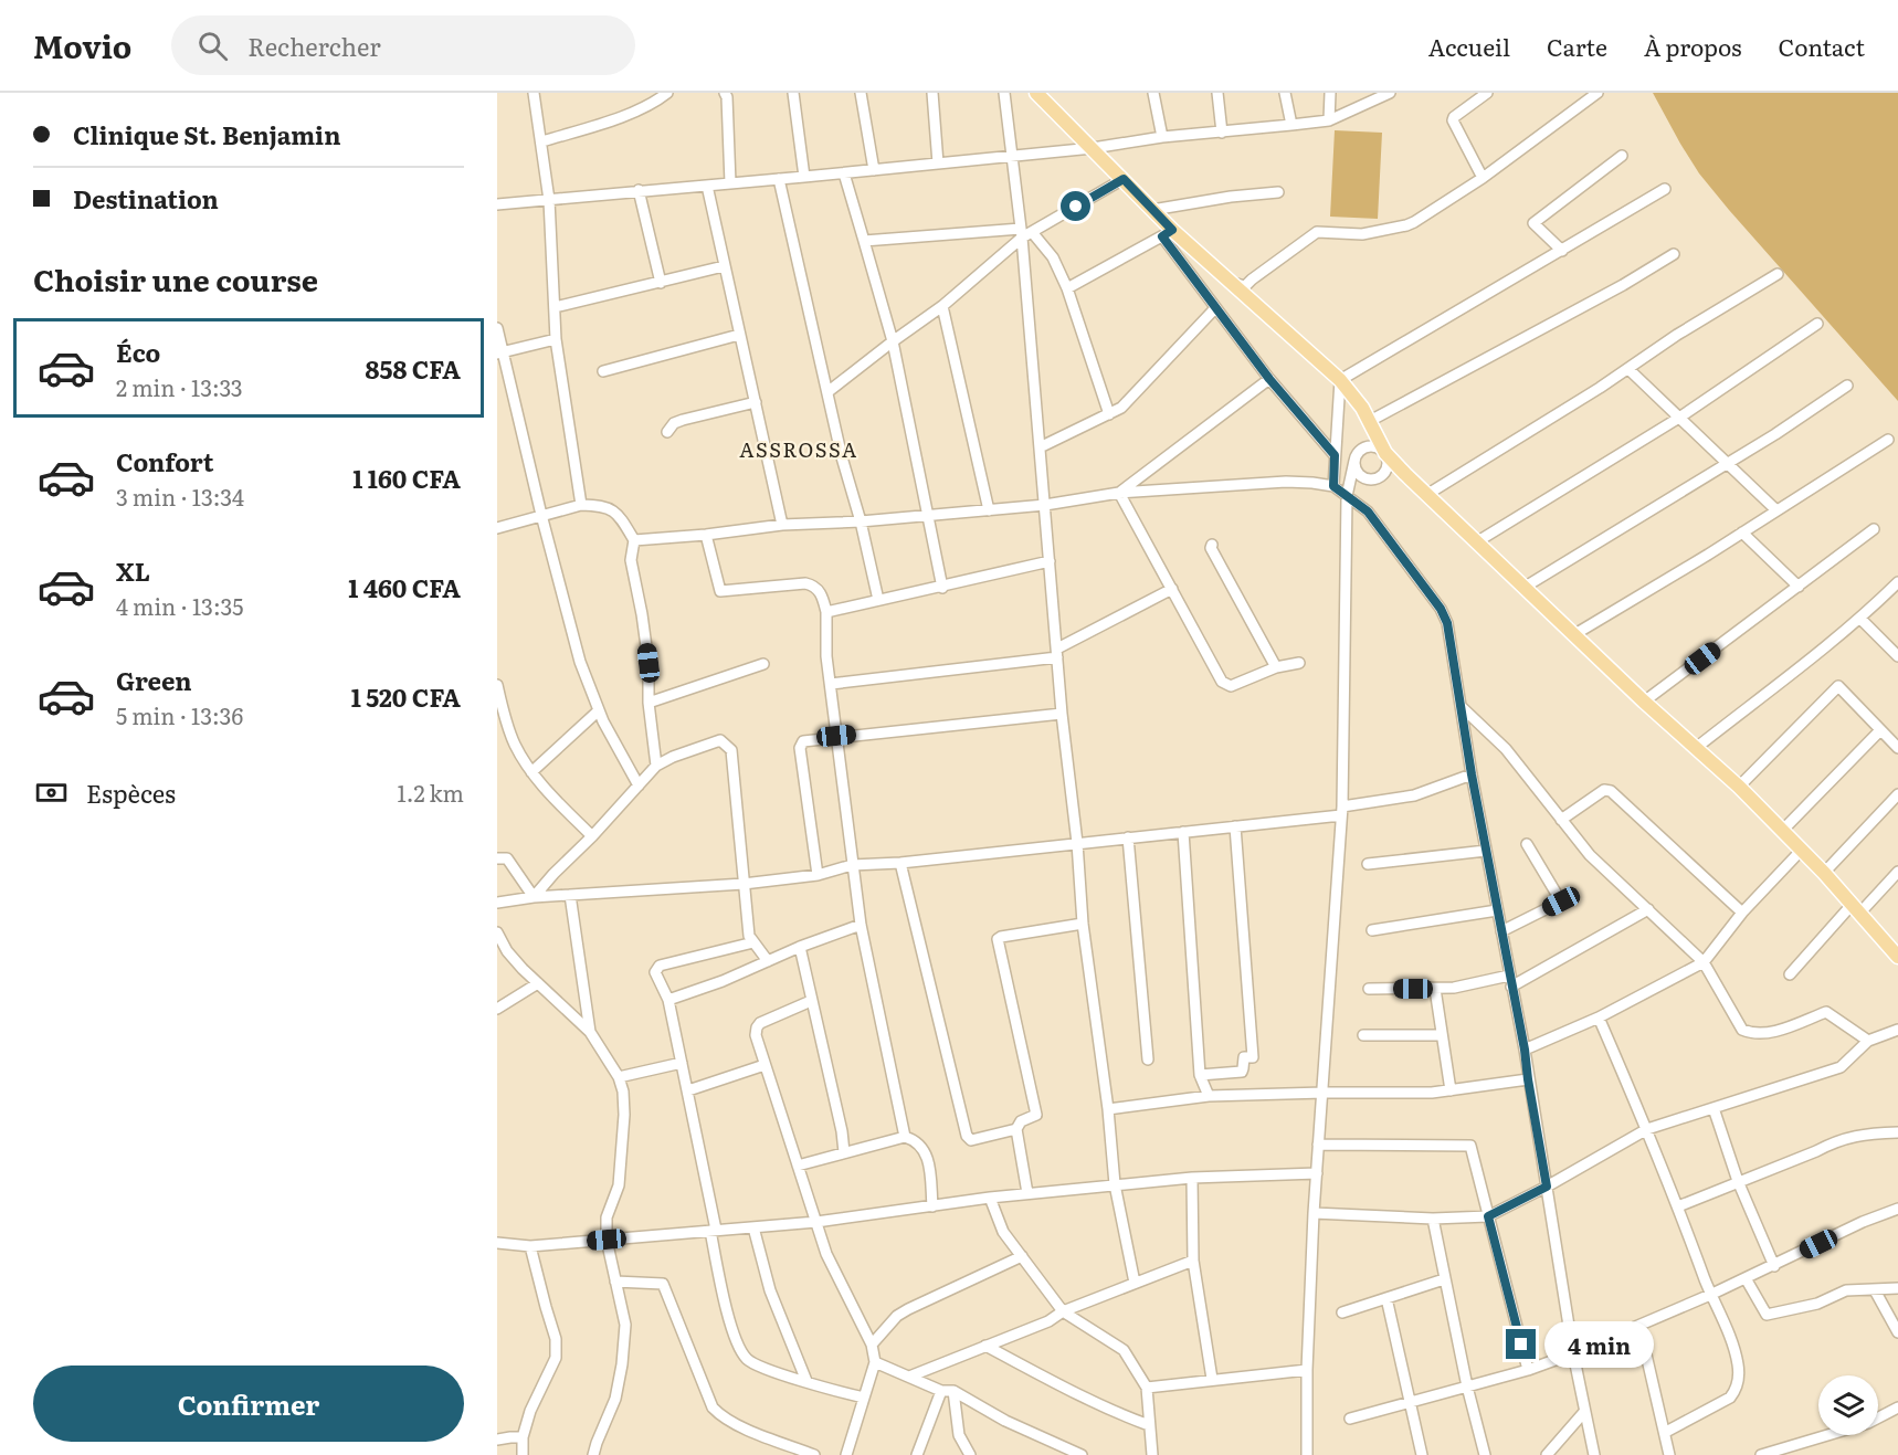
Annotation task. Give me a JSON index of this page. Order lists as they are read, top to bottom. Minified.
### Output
{"districts":["ASSROSSA"],"page":{"header":"Movio","search":"Rechercher","nav":["Accueil","Carte","À propos","Contact"],"banner":["Clinique St. Benjamin","Destination"],"heading":"Choisir une course","list":[{"name":"Éco","note":"2 min · 13:33","value":"858 CFA"},{"name":"Confort","note":"3 min · 13:34","value":"1 160 CFA"},{"name":"XL","note":"4 min · 13:35","value":"1 460 CFA"},{"name":"Green","note":"5 min · 13:36","value":"1 520 CFA"}],"pay":["Espèces","1.2 km"],"bubble":"4 min","buttons":"Confirmer"}}
